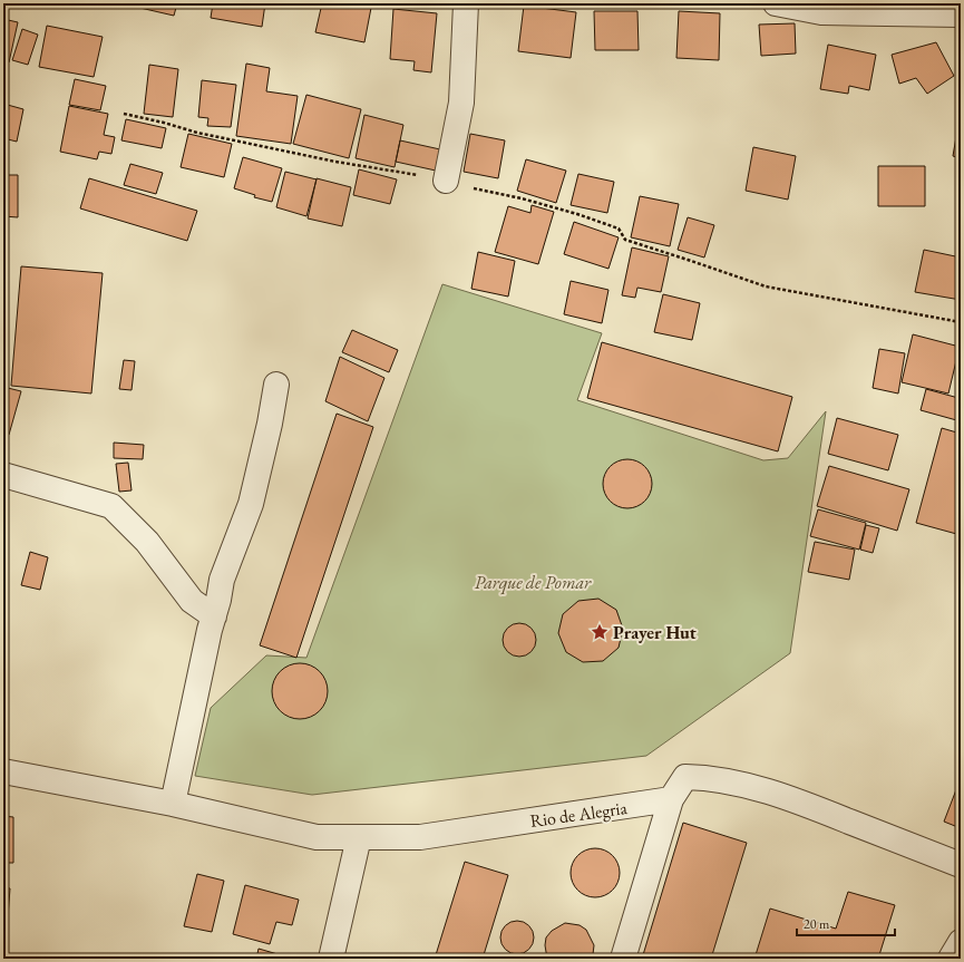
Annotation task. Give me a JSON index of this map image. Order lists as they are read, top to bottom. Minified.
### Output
{"streets":{"street":["Rio de Alegria"]},"parks":["Parque de Pomar"],"places":{"place":["Prayer Hut"]},"scale_bar":"20 m"}
